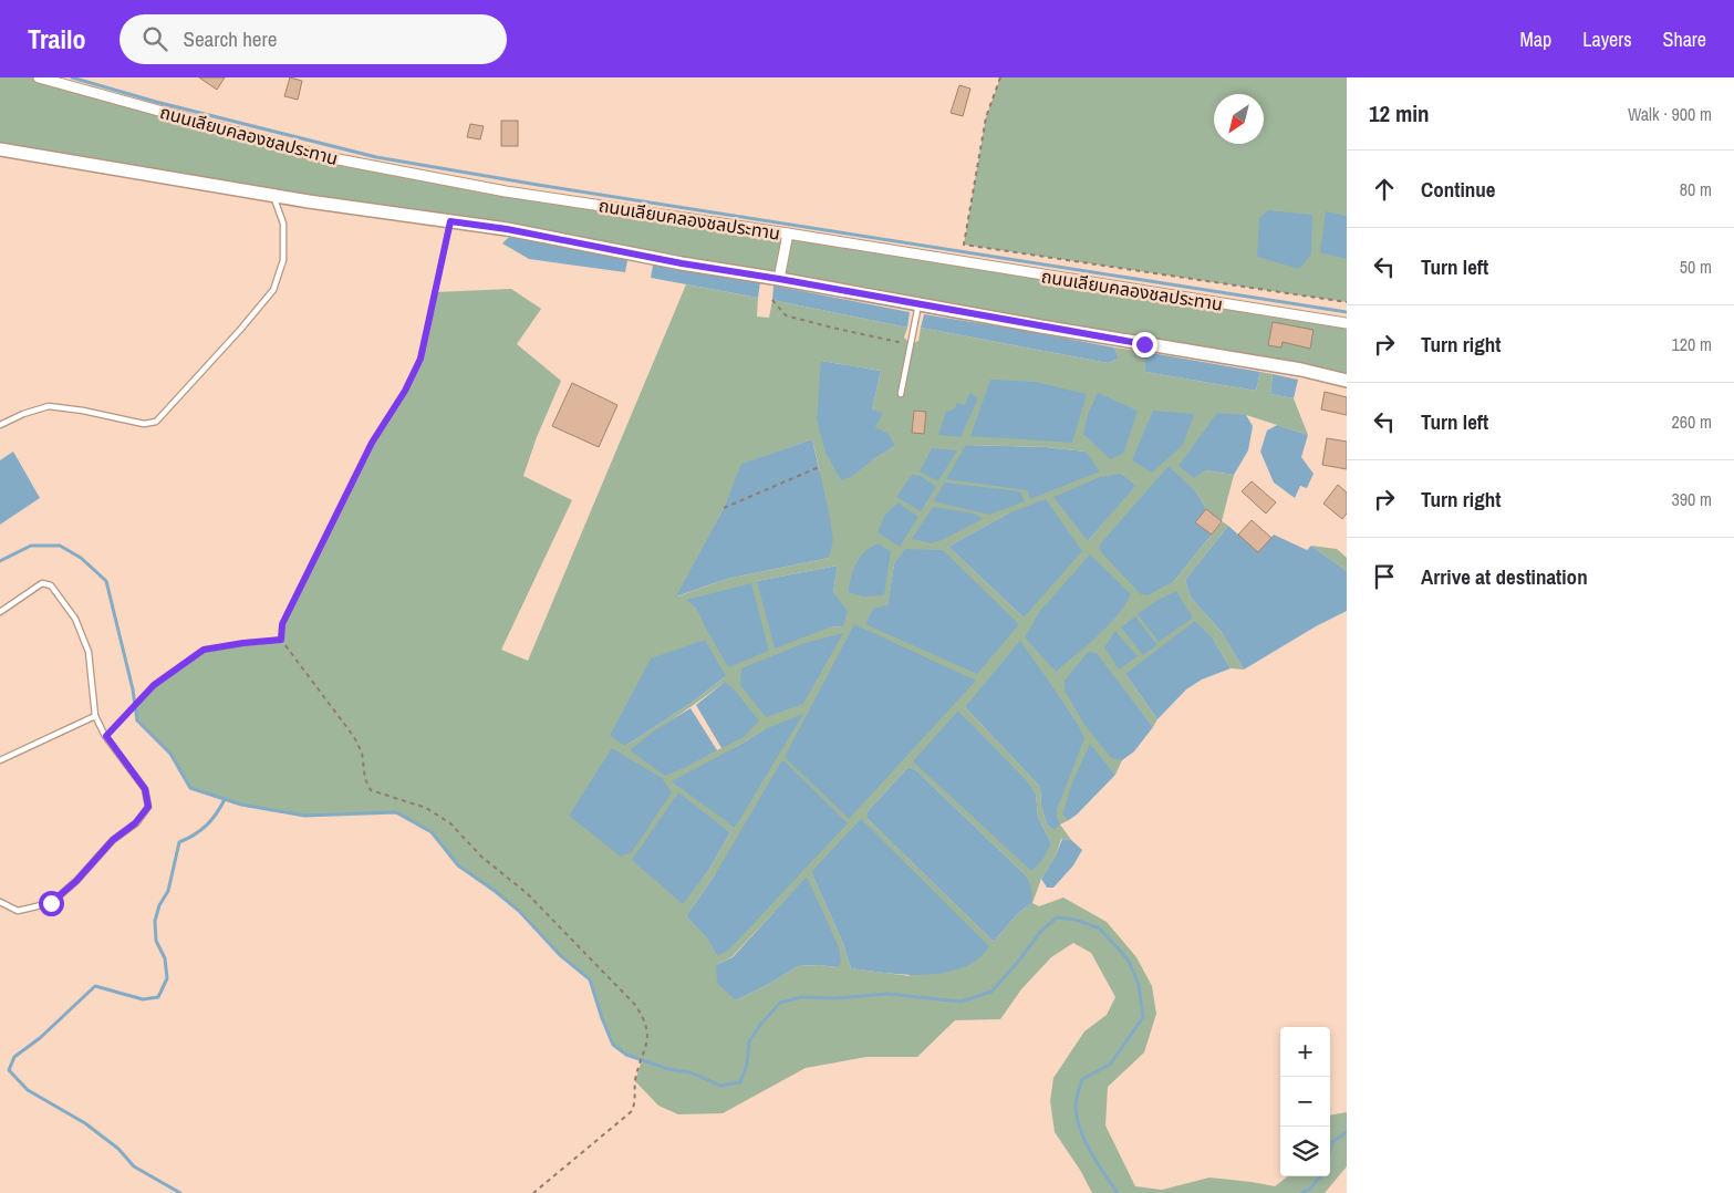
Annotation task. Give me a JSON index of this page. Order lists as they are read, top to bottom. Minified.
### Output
{"streets":{"street":["ถนนเลียบคลองชลประทาน"]},"north":"bottom left","page":{"header":"Trailo","search":"Search here","nav":["Map","Layers","Share"],"heading":["12 min","Walk · 900 m"],"list":[["Continue","80 m"],["Turn left","50 m"],["Turn right","120 m"],["Turn left","260 m"],["Turn right","390 m"],"Arrive at destination"],"map_buttons":["+","−"]}}
